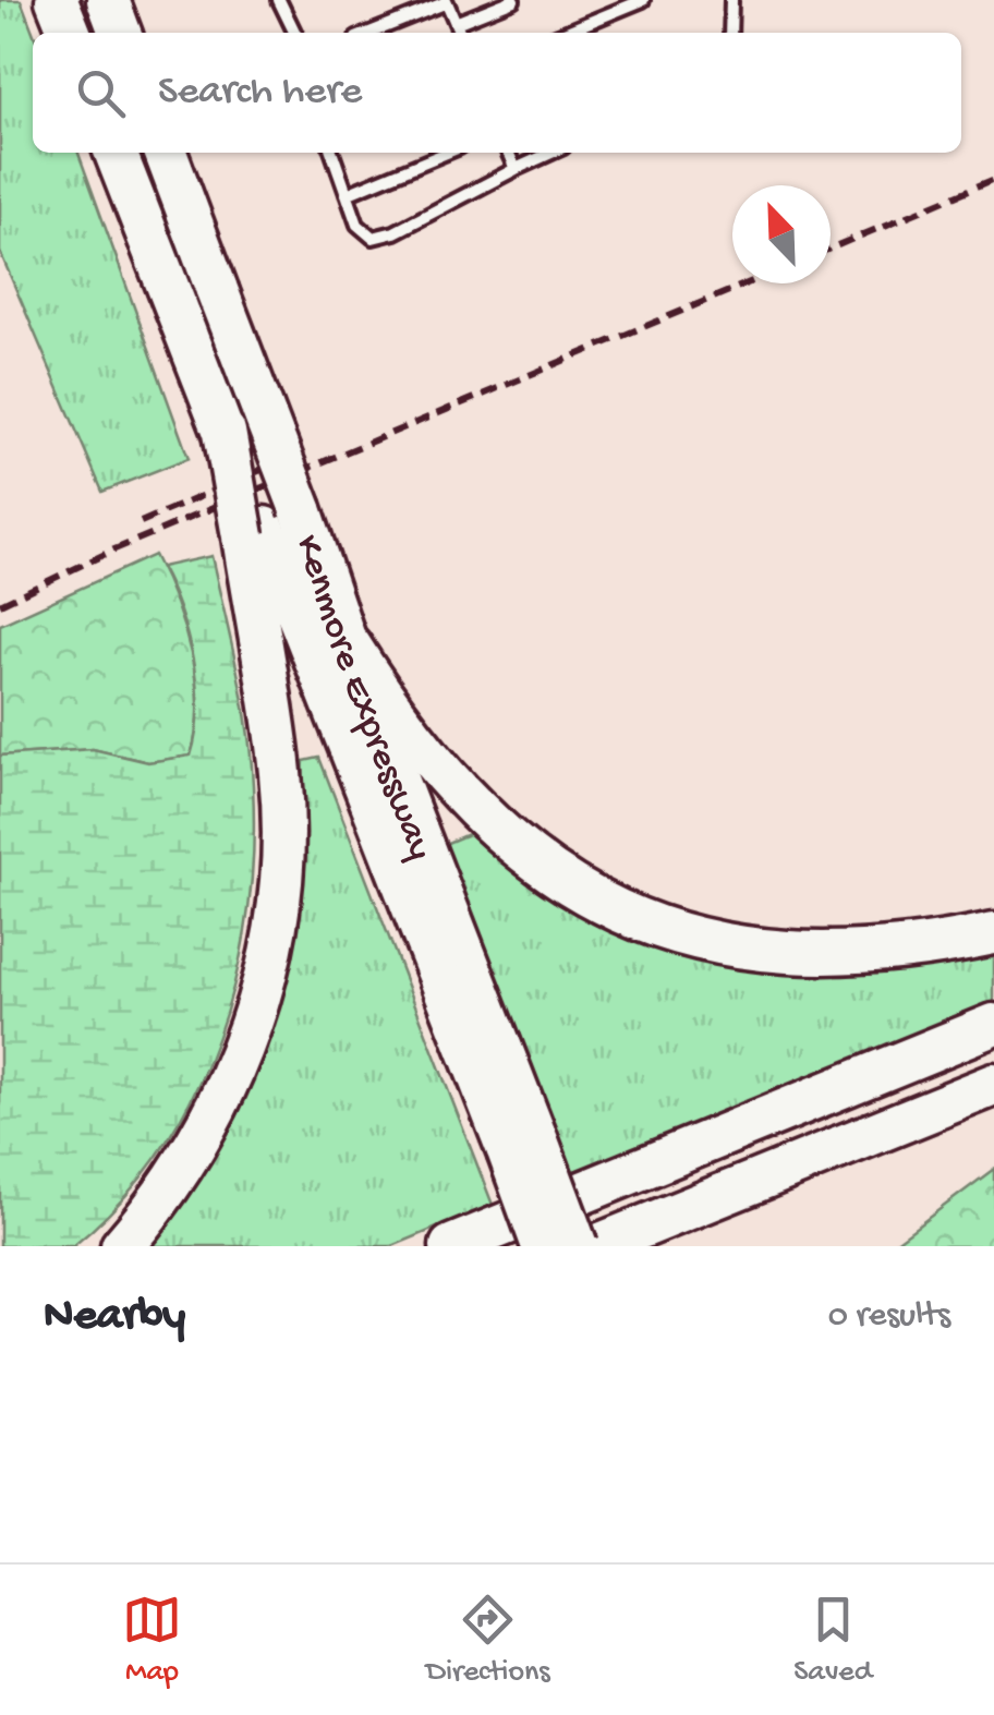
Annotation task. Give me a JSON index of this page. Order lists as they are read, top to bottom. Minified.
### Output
{"streets":{"highway":["Kenmore Expressway"]},"north":"top left","page":{"search":"Search here","heading":["Nearby","0 results"],"nav":["Map","Directions","Saved"]}}
